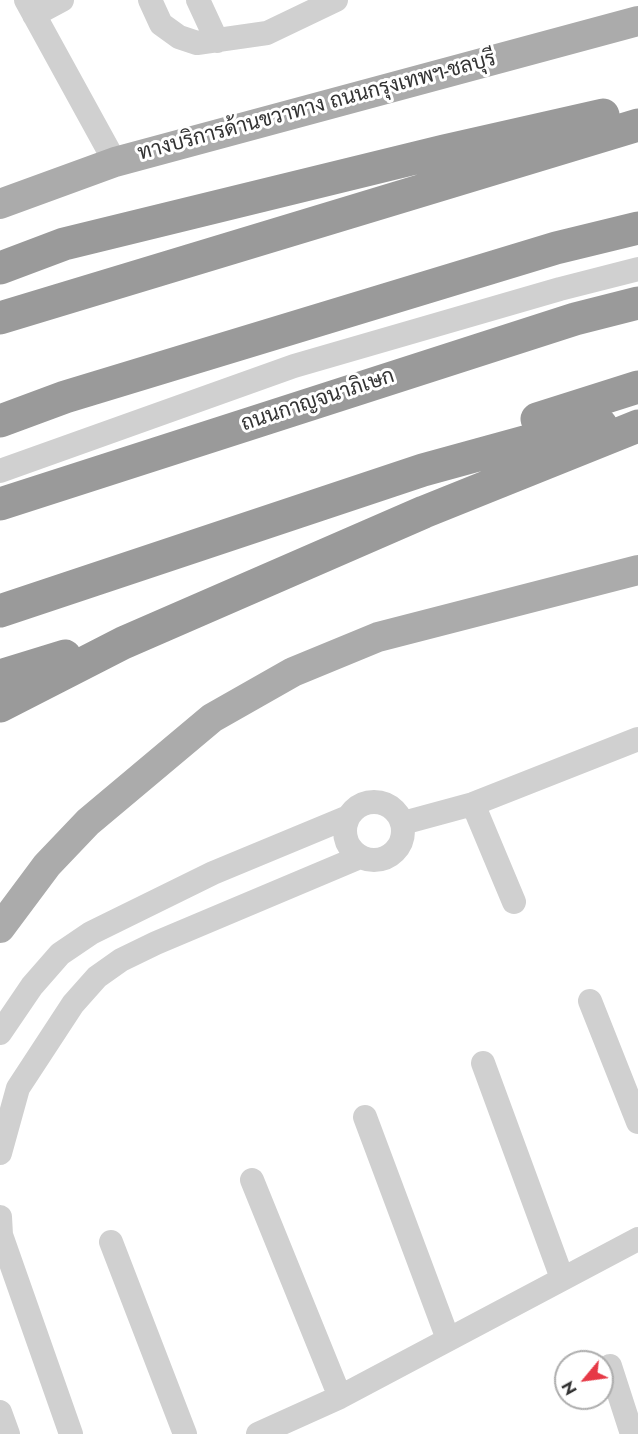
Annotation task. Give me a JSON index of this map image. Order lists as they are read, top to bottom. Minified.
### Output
{"streets":{"highway":["ถนนกาญจนาภิเษก"],"main road":["ทางบริการด้านขวาทาง ถนนกรุงเทพฯ-ชลบุรี"]},"north":"bottom left"}
